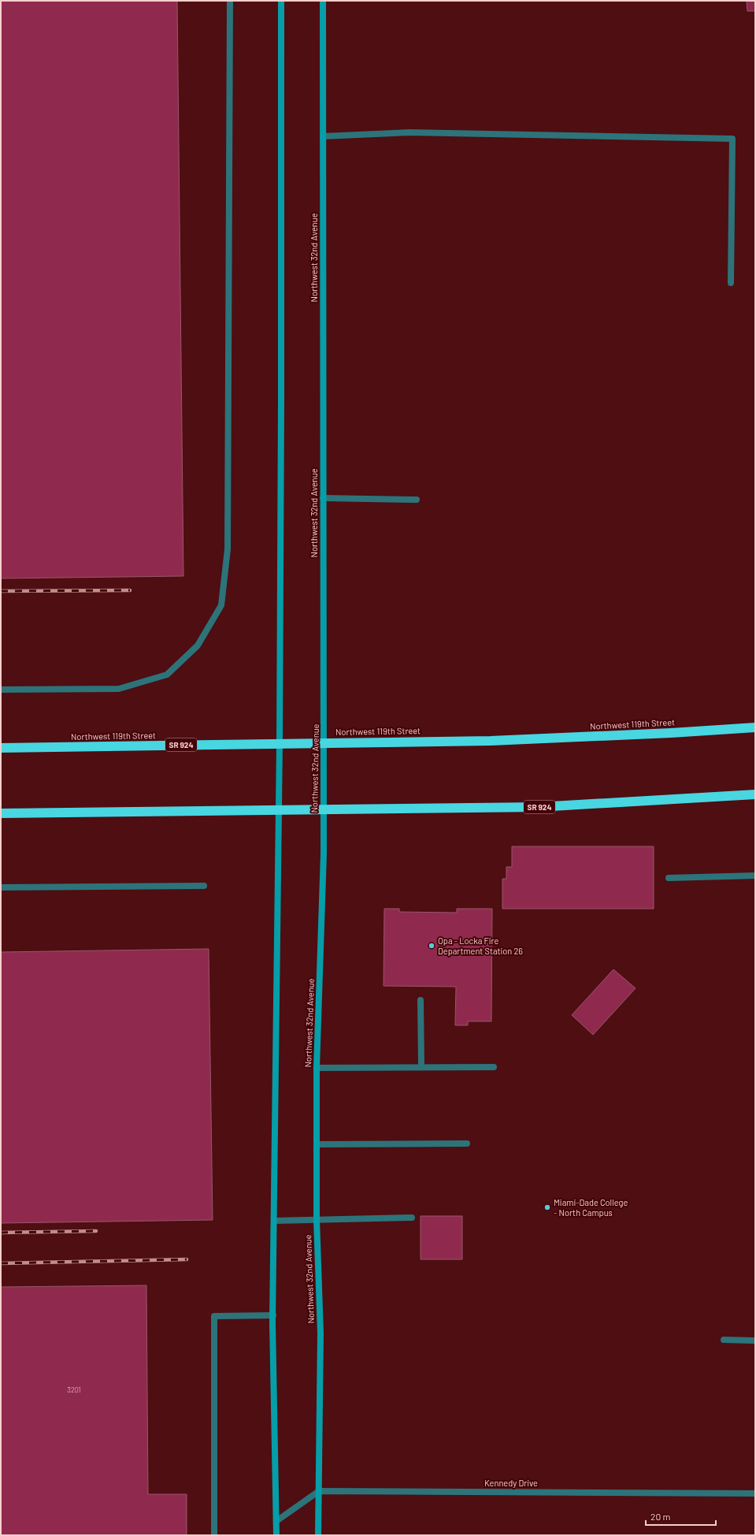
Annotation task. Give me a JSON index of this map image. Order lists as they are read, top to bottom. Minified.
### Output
{"streets":{"highway":["Northwest 119th Street","SR 924"],"main road":["Northwest 32nd Avenue"],"street":["Kennedy Drive"]},"crossings":[["Northwest 32nd Avenue","Northwest 119th Street"],["Northwest 32nd Avenue","SR 924"],["Northwest 32nd Avenue","Kennedy Drive"]],"places":["Opa - Locka Fire Department Station 26","Miami-Dade College - North Campus"],"house_numbers":["3201"],"scale_bar":"20 m"}
